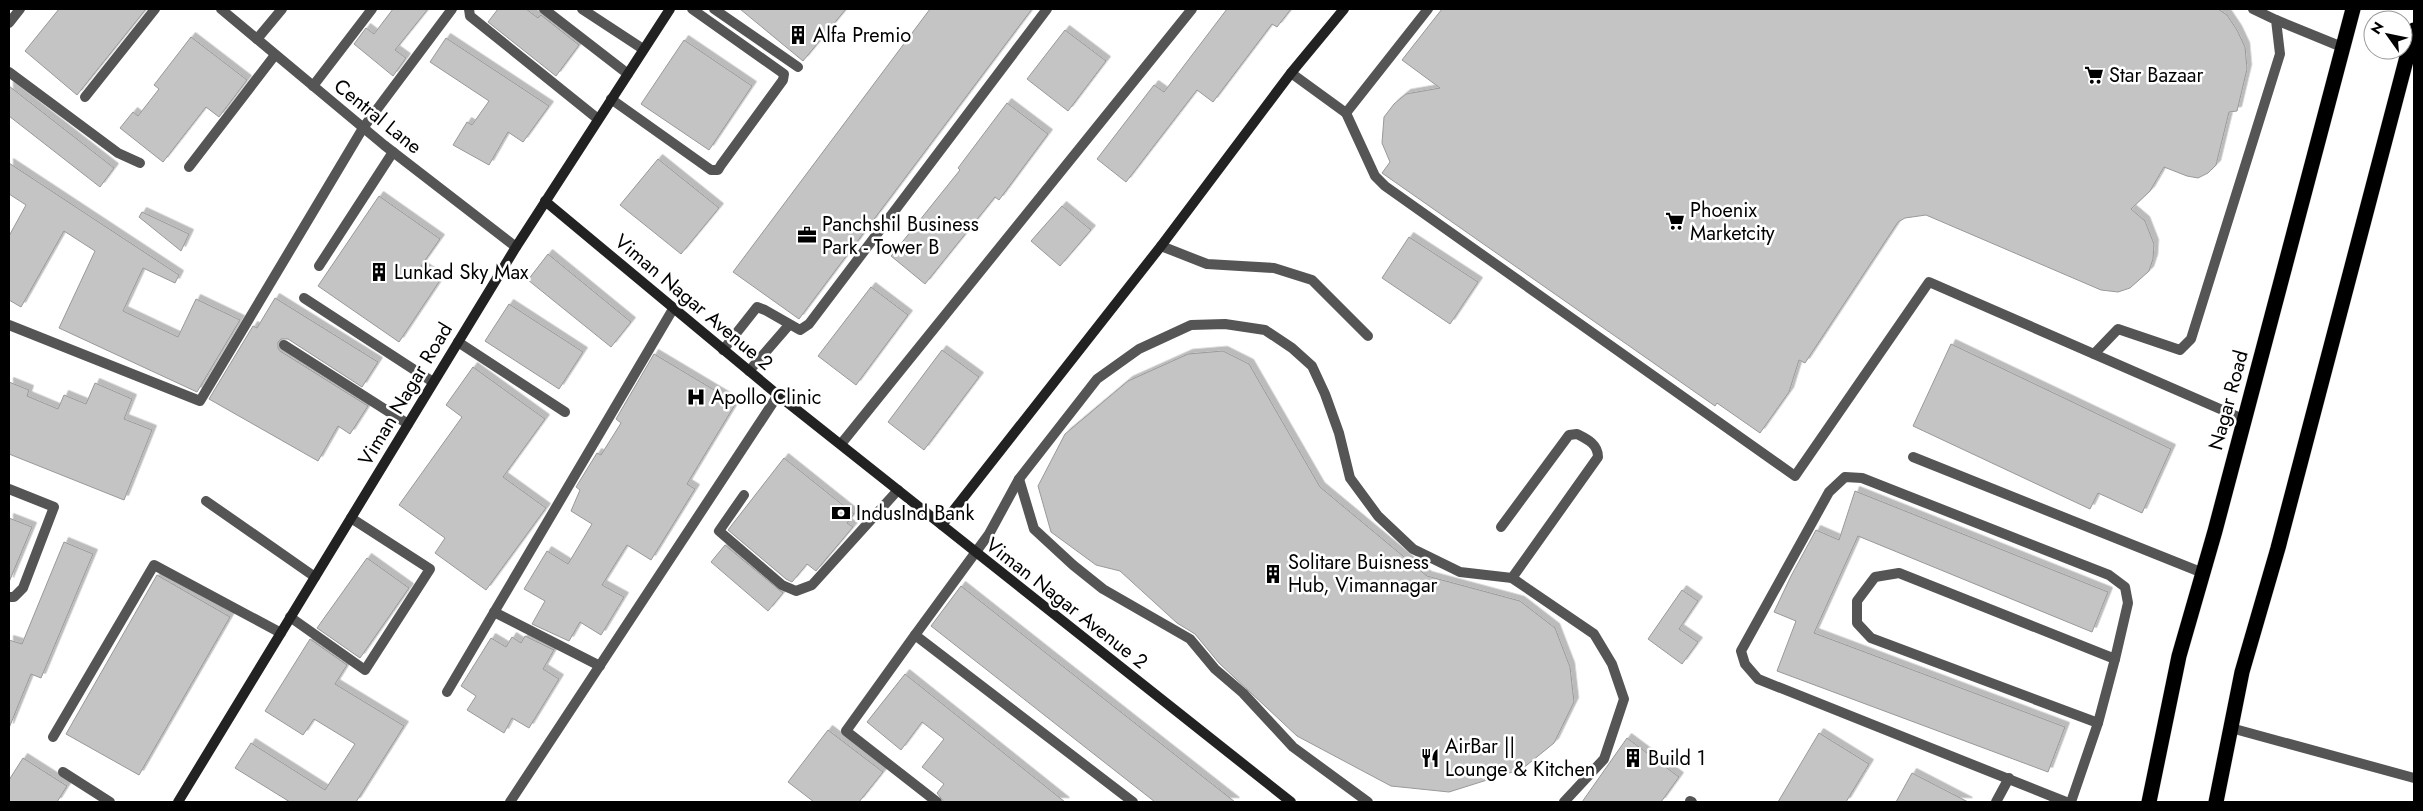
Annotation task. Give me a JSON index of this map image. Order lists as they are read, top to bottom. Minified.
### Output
{"streets":{"highway":["Nagar Road"],"street":["Central Lane","Viman Nagar Avenue 2","Viman Nagar Road"]},"crossings":[["Central Lane","Viman Nagar Road"],["Viman Nagar Avenue 2","Viman Nagar Road"]],"places":{"building":["Alfa Premio","Lunkad Sky Max","Solitare Buisness Hub, Vimannagar","Build 1"],"supermarket":["Star Bazaar","Phoenix Marketcity"],"office":["Panchshil Business Park - Tower B"],"hospital":["Apollo Clinic"],"bank":["IndusInd Bank"],"restaurant":["AirBar || Lounge & Kitchen"]},"north":"top left"}
